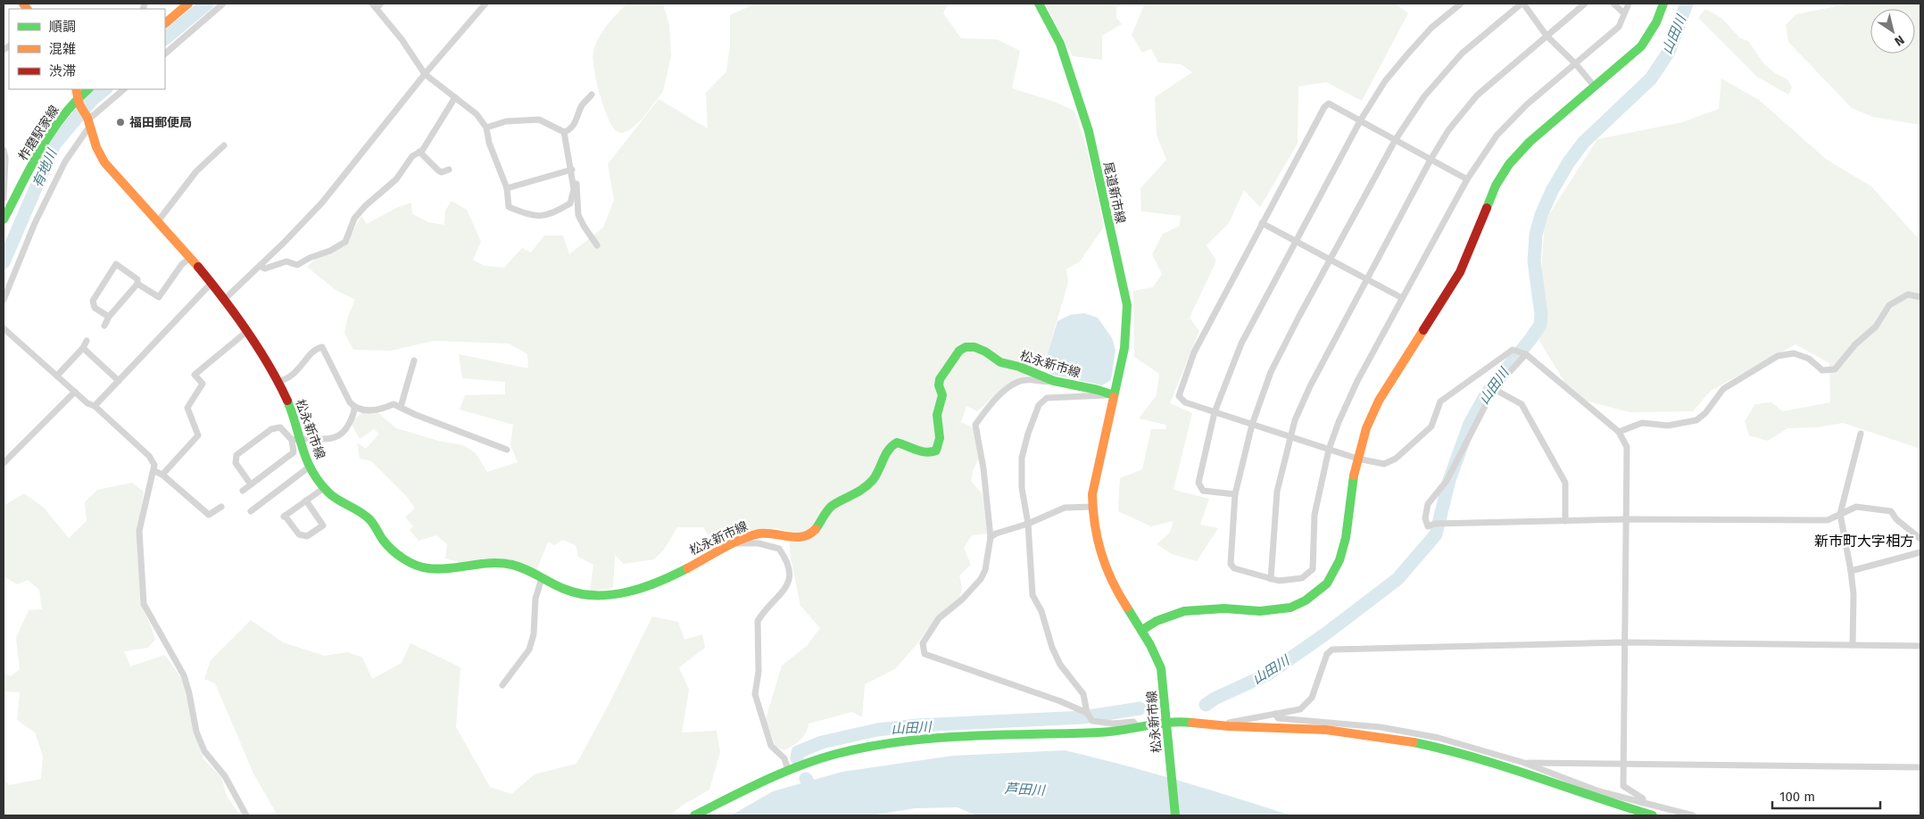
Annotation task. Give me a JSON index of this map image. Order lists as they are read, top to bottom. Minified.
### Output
{"streets":{"main road":["柞磨駅家線","尾道新市線","松永新市線"]},"crossings":[["柞磨駅家線","松永新市線"],["尾道新市線","松永新市線"]],"districts":["新市町大字相方"],"water":["山田川","有地川","芦田川"],"places":["福田郵便局"],"legend":["順調","混雑","渋滞"],"scale_bar":"100 m","north":"bottom right"}
